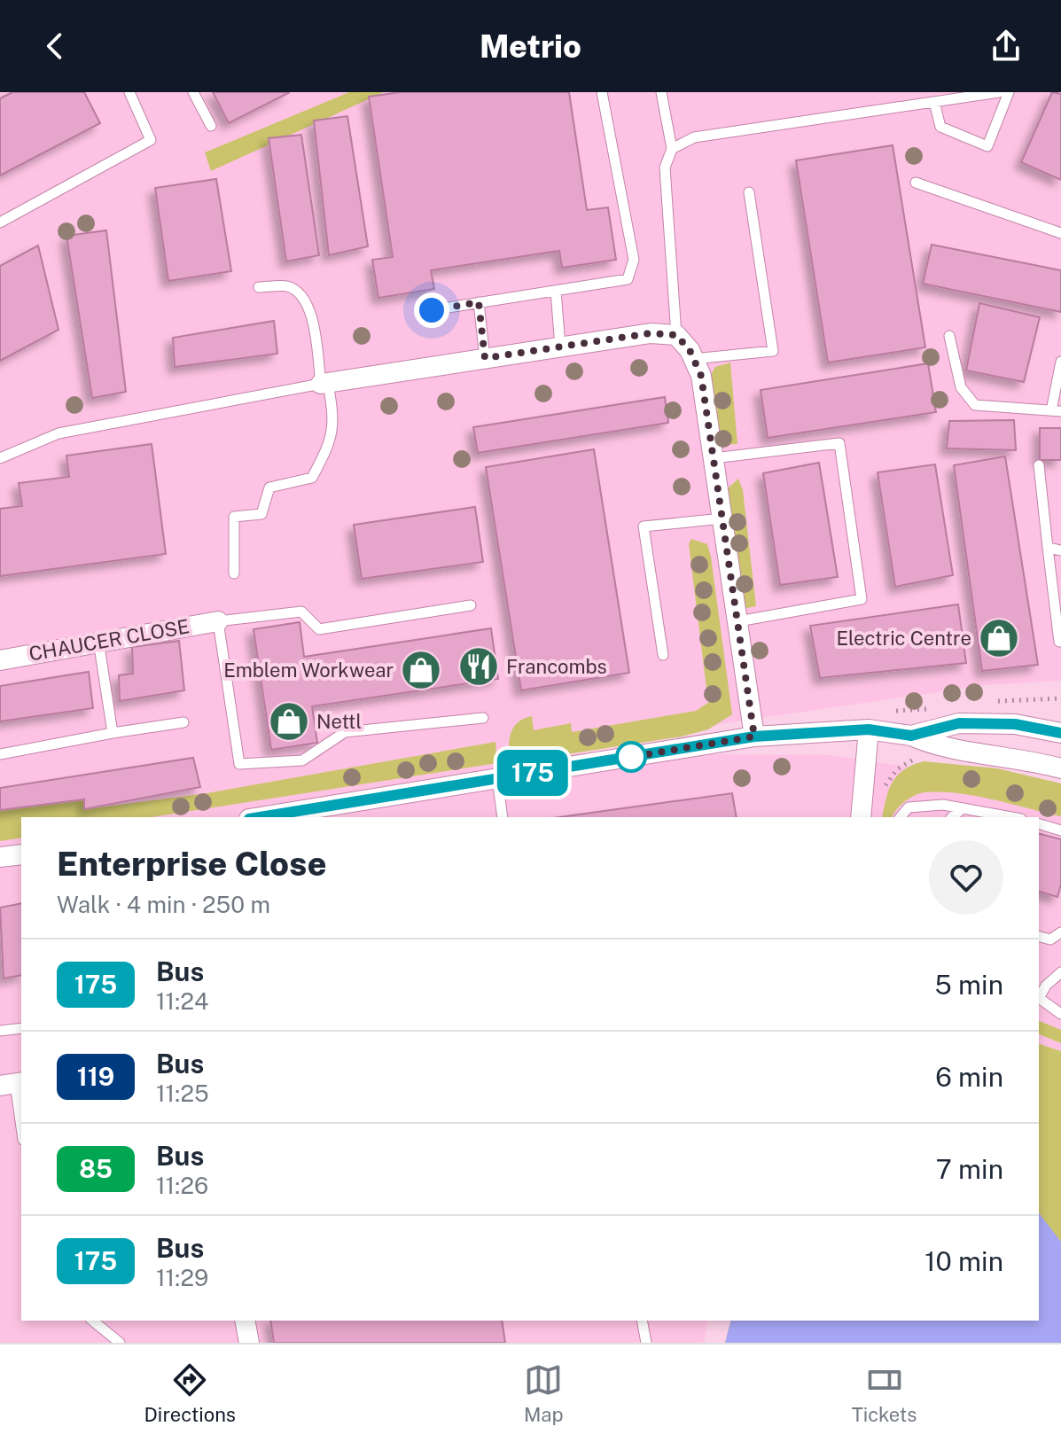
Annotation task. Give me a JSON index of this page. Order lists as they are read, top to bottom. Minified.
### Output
{"streets":{"street":["CHAUCER CLOSE"]},"places":{"shop":["Electric Centre","Emblem Workwear","Nettl"],"restaurant":["Francombs"]},"lines":["bus line 175"],"page":{"header":"Metrio","on_map":"175","heading":["Enterprise Close","Walk · 4 min · 250 m"],"list":[{"mark":"175","name":"Bus","note":"11:24","value":"5 min"},{"mark":"119","name":"Bus","note":"11:25","value":"6 min"},{"mark":"85","name":"Bus","note":"11:26","value":"7 min"},{"mark":"175","name":"Bus","note":"11:29","value":"10 min"}],"tabs":["Directions","Map","Tickets"]}}
